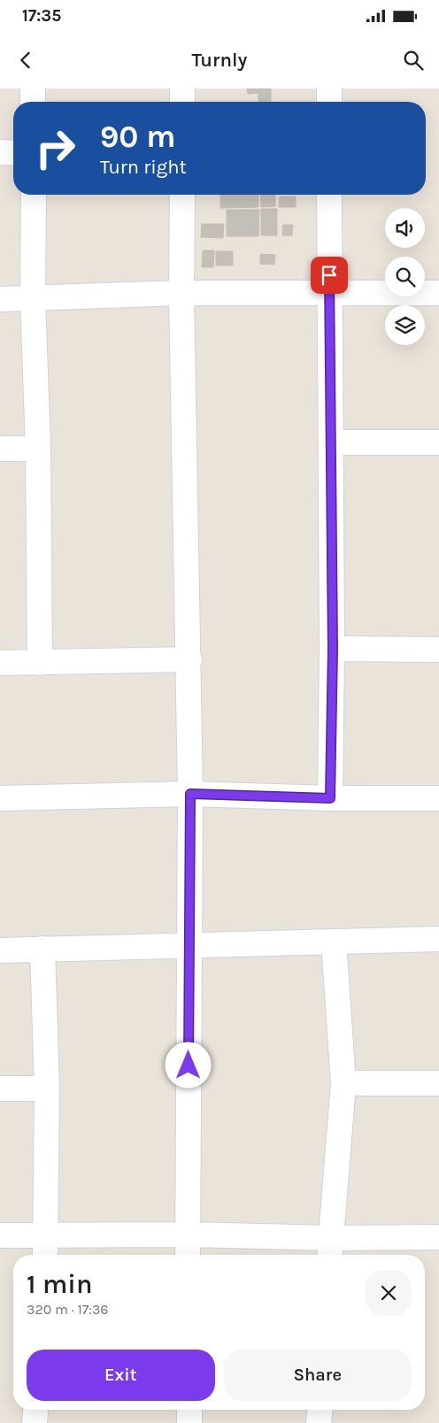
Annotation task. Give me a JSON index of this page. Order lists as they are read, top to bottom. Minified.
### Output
{"page":{"status":"17:35","header":"Turnly","turn":["90 m","Turn right"],"heading":["1 min","320 m · 17:36"],"buttons":["Exit","Share"]}}
